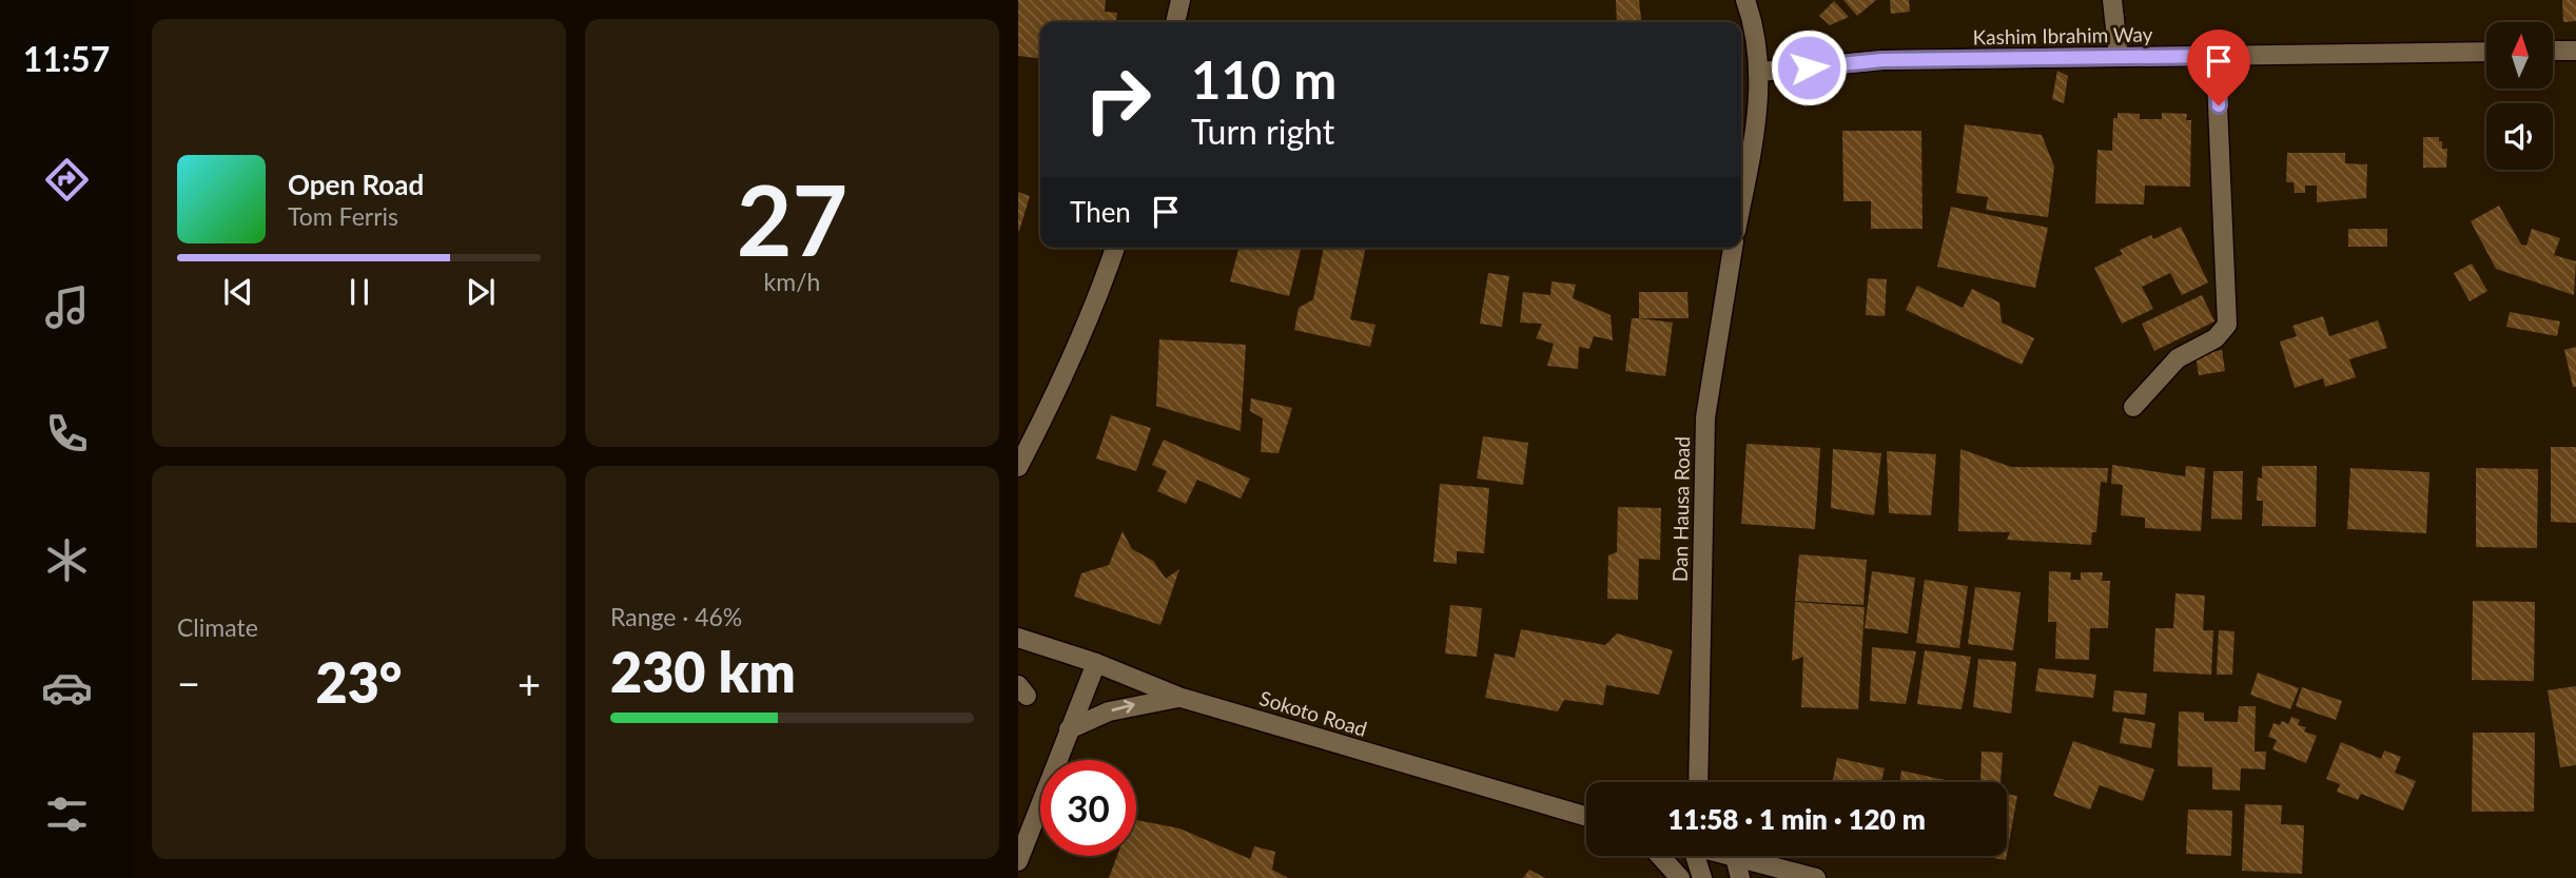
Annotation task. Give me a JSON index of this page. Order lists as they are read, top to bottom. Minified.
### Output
{"streets":{"street":["Kashim Ibrahim Way","Dan Hausa Road","Sokoto Road"]},"north":"top","page":{"tabs":"11:57","tile":[["27","km/h"],"Climate",["Range · 46%","230 km"]],"turn":["110 m","Turn right"],"song":["Open Road","Tom Ferris"],"then":"Then","heat":["−","23°","+"],"limit":"30","trip":"11:58 · 1 min · 120 m"}}
